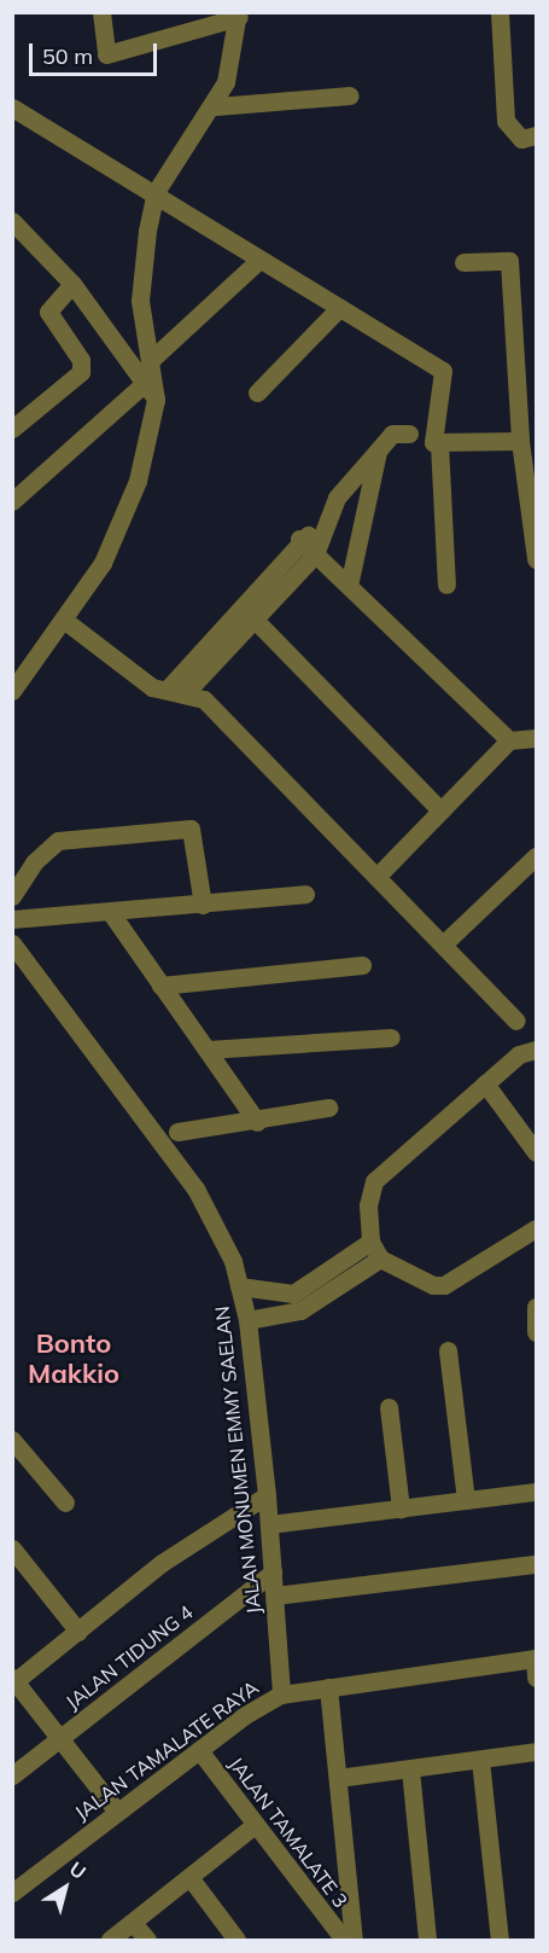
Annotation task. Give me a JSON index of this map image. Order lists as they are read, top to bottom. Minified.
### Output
{"streets":{"street":["JALAN MONUMEN EMMY SAELAN","JALAN TIDUNG 4","JALAN TAMALATE RAYA","JALAN TAMALATE 3"]},"crossings":[["JALAN MONUMEN EMMY SAELAN","JALAN TIDUNG 4"],["JALAN MONUMEN EMMY SAELAN","JALAN TAMALATE RAYA"],["JALAN TAMALATE RAYA","JALAN TAMALATE 3"]],"districts":["Bonto Makkio"],"scale_bar":"50 m","north":"top right"}
